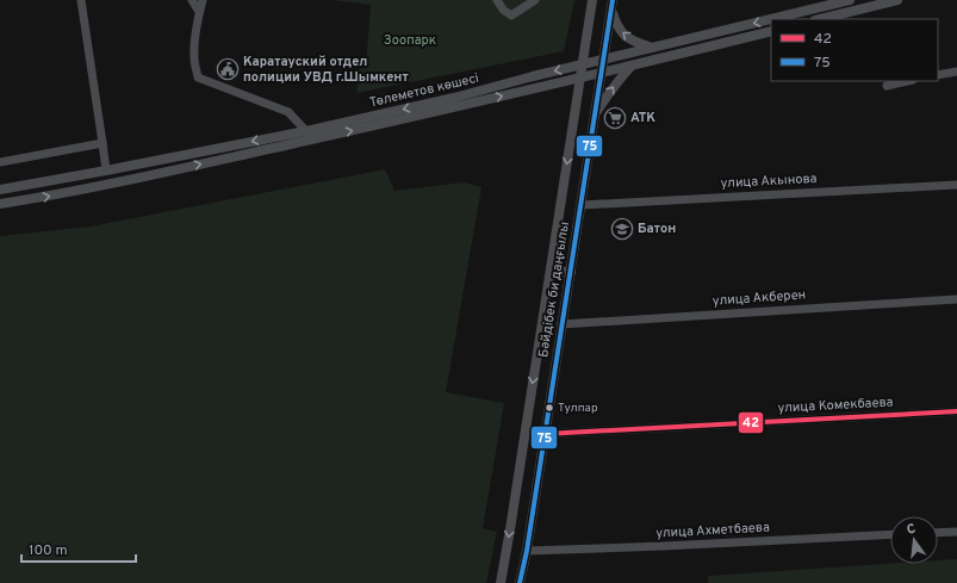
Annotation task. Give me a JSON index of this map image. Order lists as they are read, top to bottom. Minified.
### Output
{"streets":{"main road":["Төлеметов көшесі","Бәйдібек би даңғылы"],"street":["улица Акынова","улица Акберен","улица Комекбаева","улица Ахметбаева"]},"crossings":[["Төлеметов көшесі","Бәйдібек би даңғылы"],["улица Акынова","Бәйдібек би даңғылы"],["Бәйдібек би даңғылы","улица Акберен"],["Бәйдібек би даңғылы","улица Комекбаева"],["Бәйдібек би даңғылы","улица Ахметбаева"]],"parks":["Зоопарк"],"places":{"public building":["Каратауский отдел полиции УВД г.Шымкент"],"supermarket":["АТК"],"school or university":["Батон"],"other":["Тулпар"]},"lines":["transit line 75","transit line 42"],"legend":["42","75"],"scale_bar":"100 m","north":"top"}
